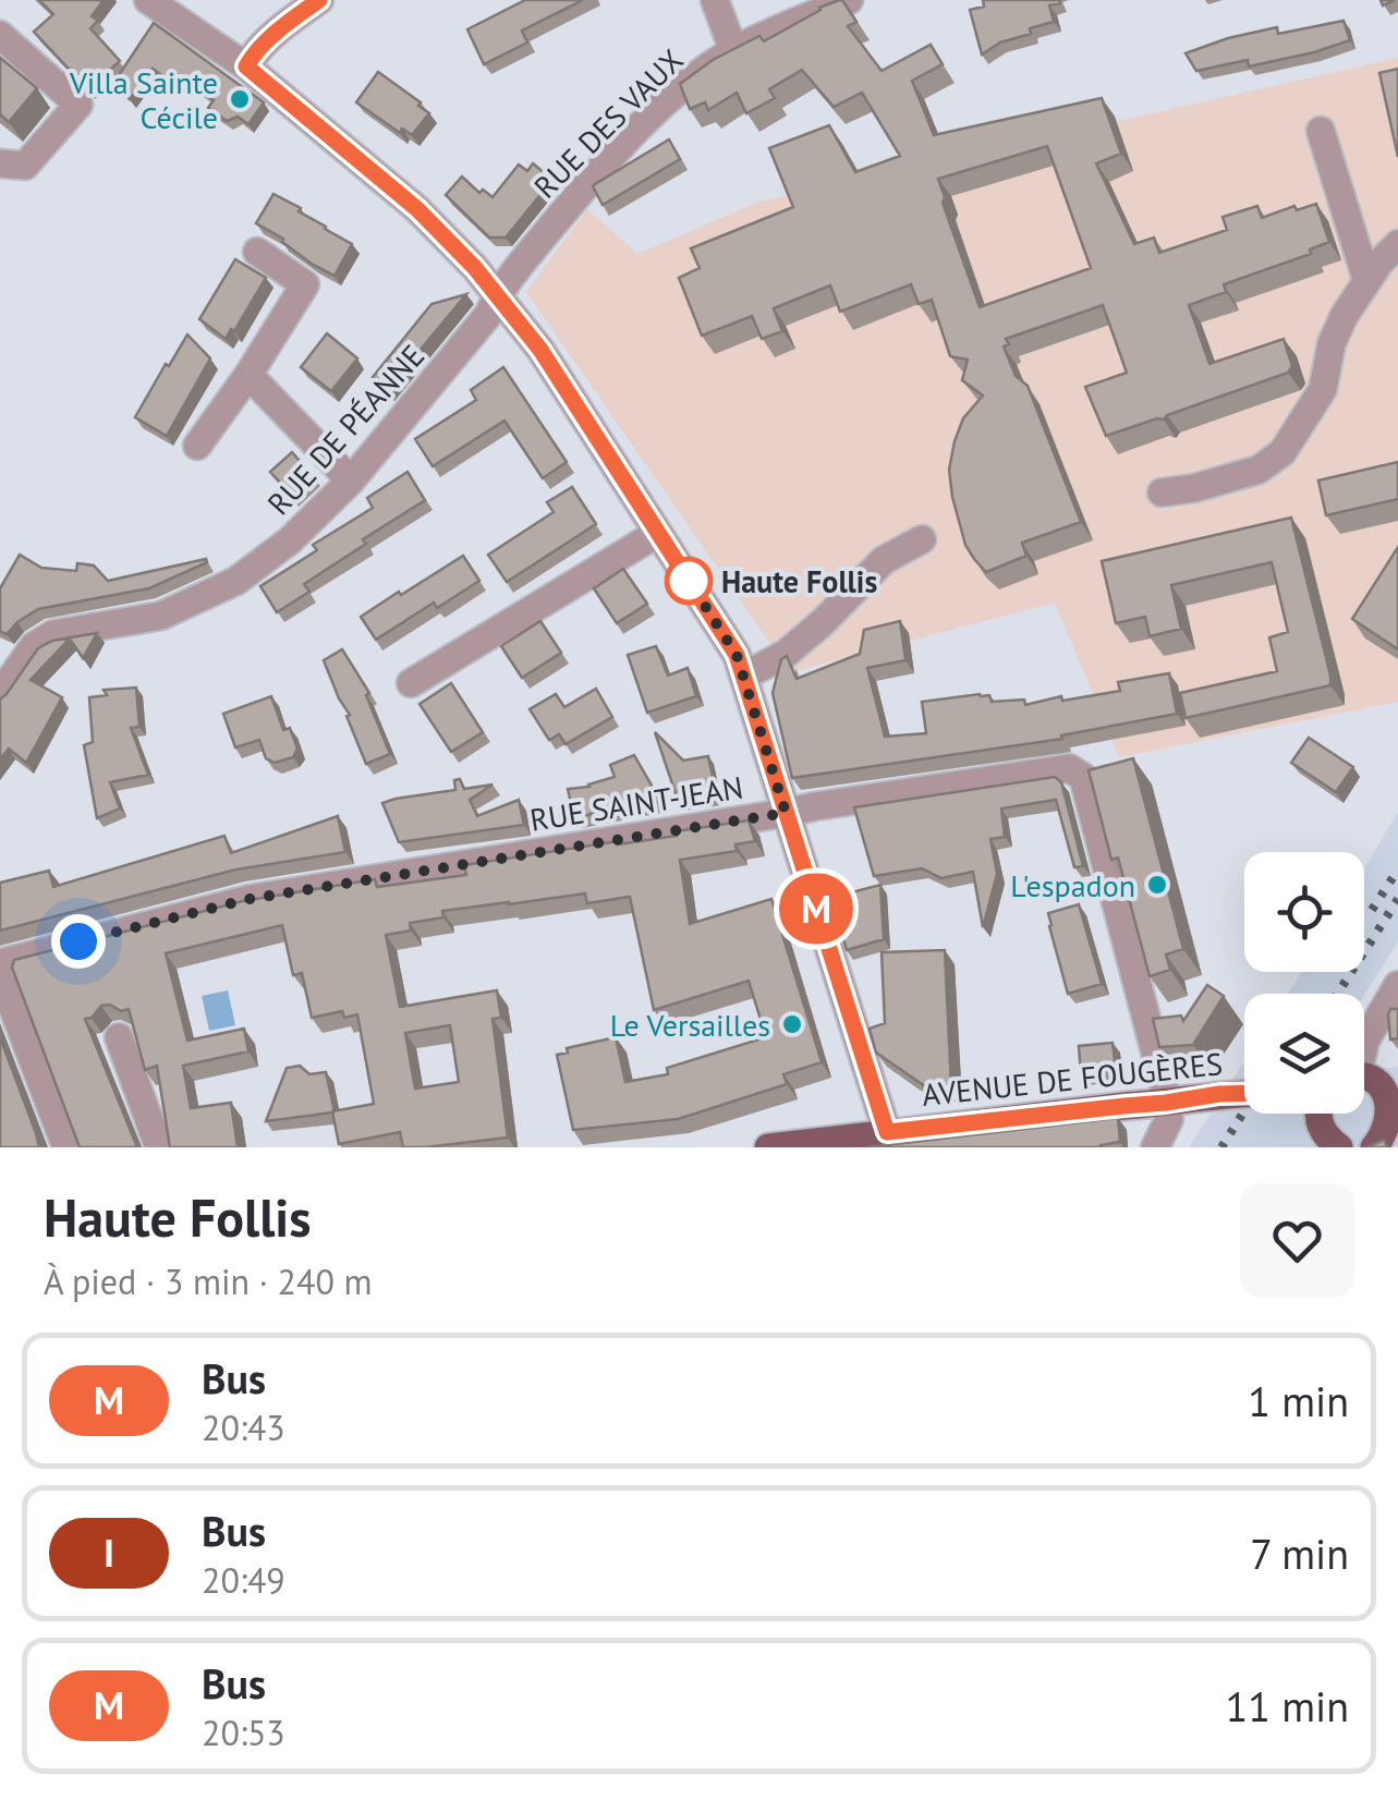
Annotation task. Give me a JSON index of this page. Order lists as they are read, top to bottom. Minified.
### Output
{"streets":{"main road":["AVENUE DE FOUGÈRES"],"street":["RUE DES VAUX","RUE DE PÉANNE","RUE SAINT-JEAN"]},"crossings":[["RUE DES VAUX","RUE DE PÉANNE"],["RUE SAINT-JEAN","AVENUE DE FOUGÈRES"]],"places":["Villa Sainte Cécile","Haute Follis","L'espadon","Le Versailles"],"lines":["bus line M"],"page":{"on_map":"M","heading":["Haute Follis","À pied · 3 min · 240 m"],"list":[{"mark":"M","name":"Bus","note":"20:43","value":"1 min"},{"mark":"I","name":"Bus","note":"20:49","value":"7 min"},{"mark":"M","name":"Bus","note":"20:53","value":"11 min"}]}}
